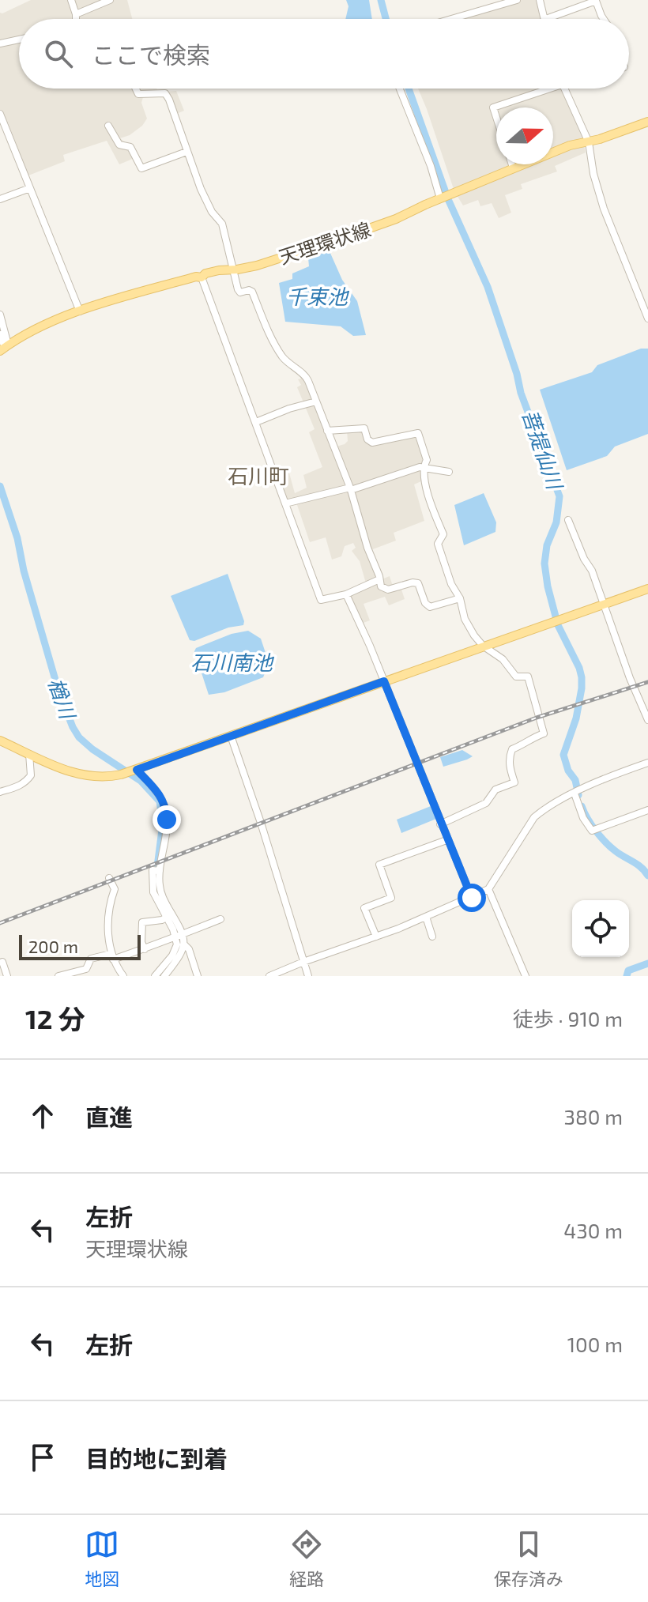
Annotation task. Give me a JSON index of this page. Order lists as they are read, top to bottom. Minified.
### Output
{"streets":{"main road":["天理環状線"]},"districts":["石川町"],"water":["千束池","菩提仙川","石川南池","楢川"],"scale_bar":"200 m","north":"right","page":{"search":"ここで検索","scale":"200 m","heading":["12 分","徒歩 · 910 m"],"list":[["直進","380 m"],["左折","天理環状線","430 m"],["左折","100 m"],"目的地に到着"],"nav":["地図","経路","保存済み"]}}
